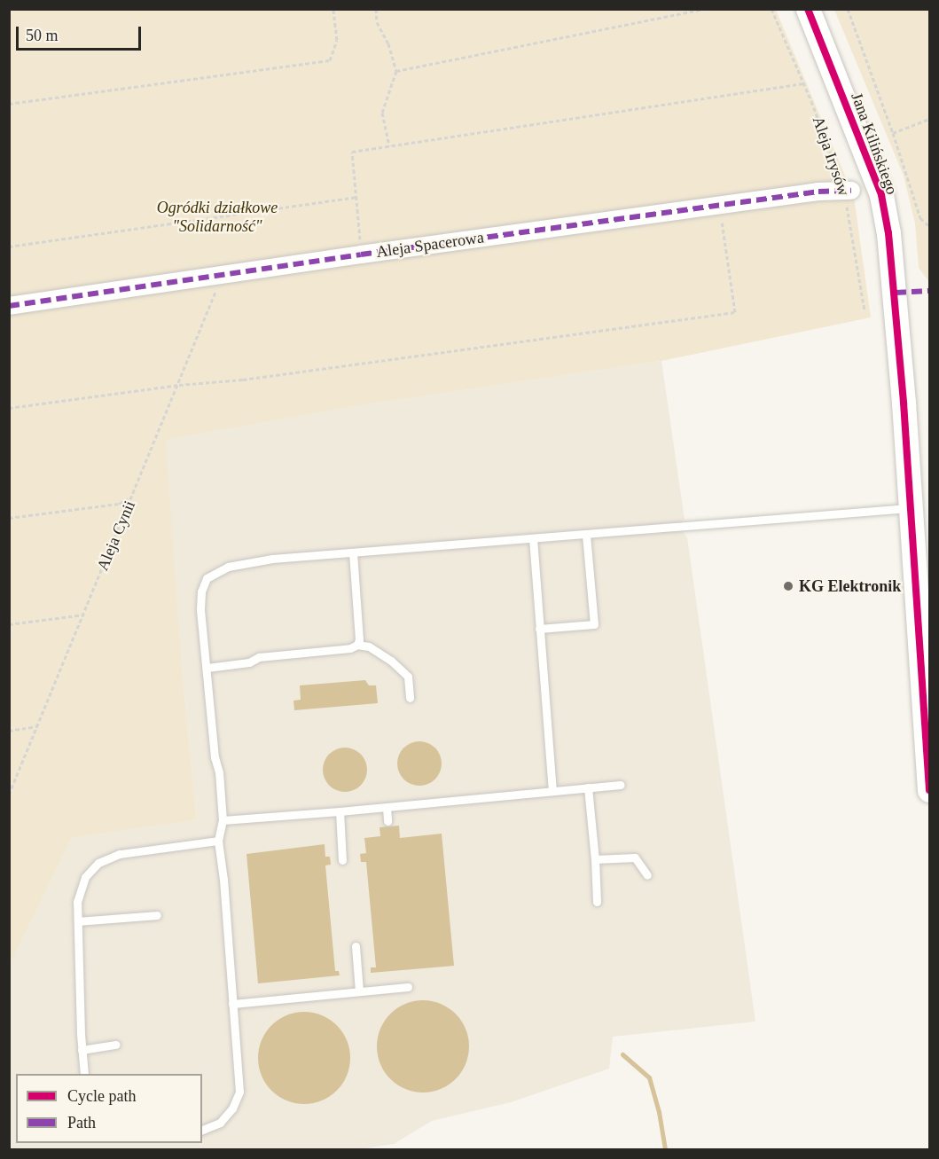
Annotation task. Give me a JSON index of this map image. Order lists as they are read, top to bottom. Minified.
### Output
{"streets":{"street":["Jana Kilińskiego","Aleja Spacerowa"],"path":["Aleja Irysów","Aleja Cynii"]},"crossings":[["Jana Kilińskiego","Aleja Irysów"],["Jana Kilińskiego","Aleja Spacerowa"],["Aleja Irysów","Aleja Spacerowa"],["Aleja Spacerowa","Aleja Cynii"]],"parks":["Ogródki działkowe \"Solidarność\""],"places":["KG Elektronik"],"legend":["Cycle path","Path"],"scale_bar":"50 m"}
